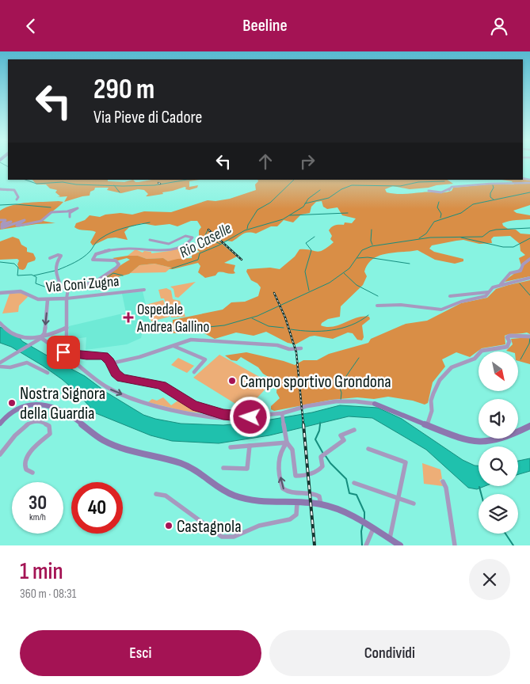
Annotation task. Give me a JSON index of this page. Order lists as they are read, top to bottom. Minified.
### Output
{"streets":{"street":["Via Coni Zugna"]},"water":["Rio Caselle"],"places":{"health":["Ospedale Andrea Gallino"],"other":["Campo sportivo Grondona","Nostra Signora della Guardia","Castagnola"]},"north":"bottom right","page":{"header":"Beeline","turn":["290 m","Via Pieve di Cadore"],"speed":"30 km/h","limit":"40","heading":["1 min","360 m · 08:31"],"buttons":["Esci","Condividi"]}}
